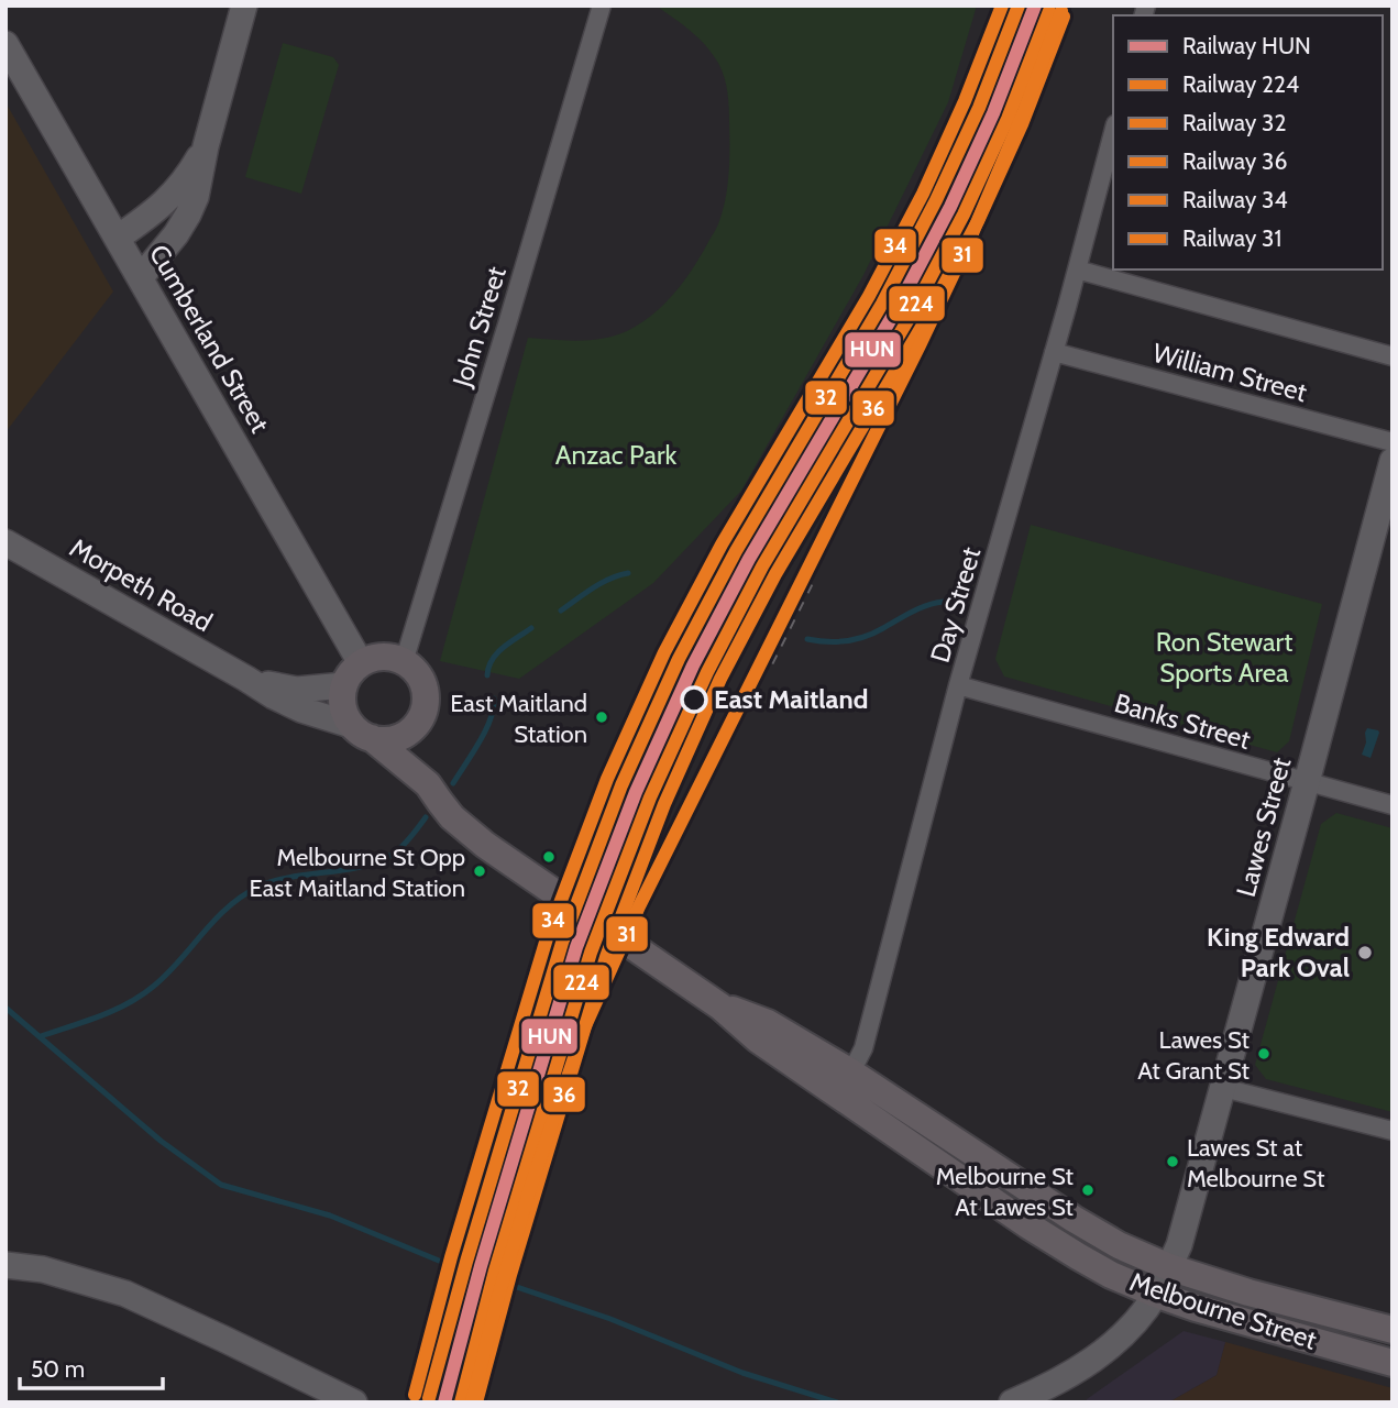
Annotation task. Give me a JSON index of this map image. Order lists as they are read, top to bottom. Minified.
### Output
{"streets":{"main road":["Cumberland Street","Morpeth Road","Lawes Street","Melbourne Street"],"street":["John Street","William Street","Day Street","Banks Street"]},"crossings":[["John Street","Cumberland Street"],["John Street","Morpeth Road"],["John Street","Melbourne Street"],["Cumberland Street","Morpeth Road"],["Cumberland Street","Melbourne Street"],["William Street","Day Street"],["Morpeth Road","Melbourne Street"],["Day Street","Banks Street"],["Day Street","Melbourne Street"],["Banks Street","Lawes Street"],["Lawes Street","Melbourne Street"]],"parks":["Anzac Park","Ron Stewart Sports Area"],"places":["East Maitland","East Maitland Station","Melbourne St Opp East Maitland Station","King Edward Park Oval","Lawes St At Grant St","Lawes St at Melbourne St","Melbourne St At Lawes St"],"lines":["rail line HUN","rail line 32","rail line 34","rail line 224","rail line 31","rail line 36"],"legend":["Railway HUN","Railway 224","Railway 32","Railway 36","Railway 34","Railway 31"],"scale_bar":"50 m"}
